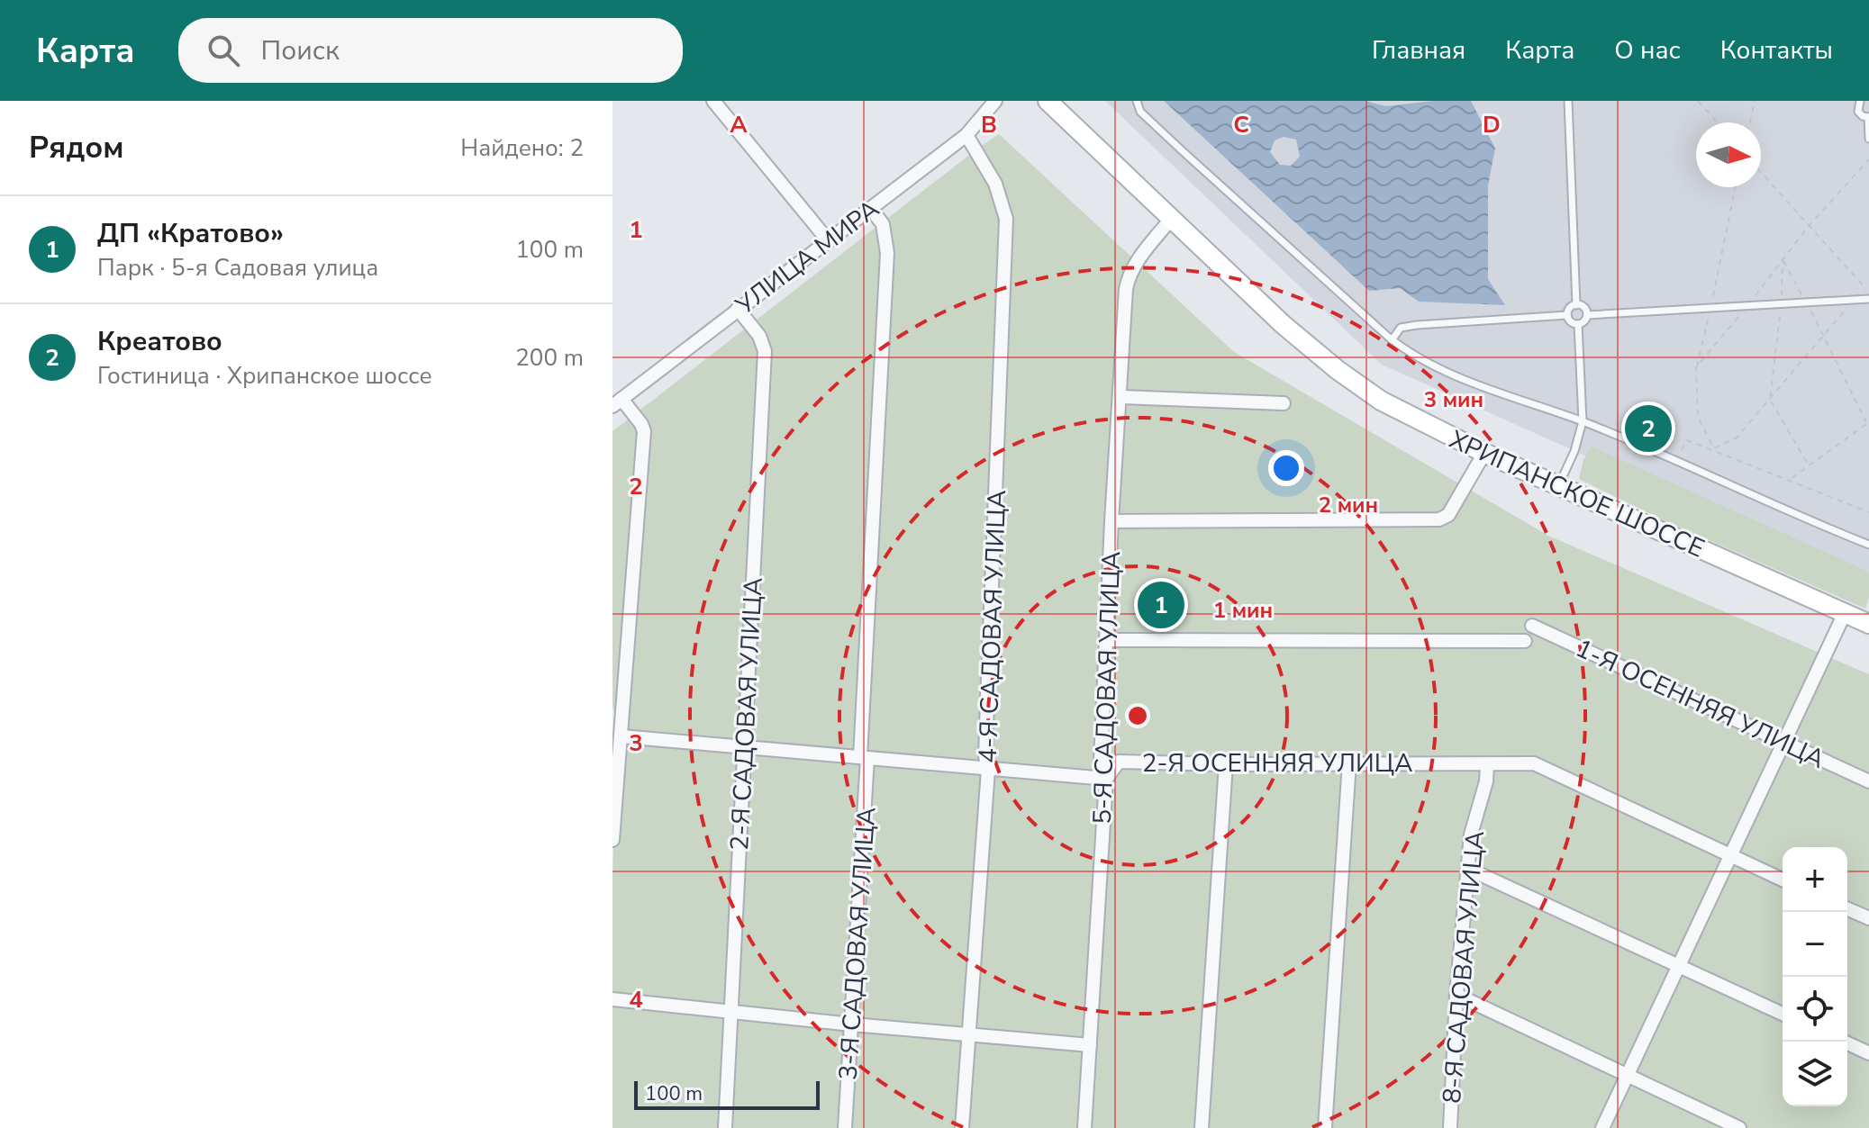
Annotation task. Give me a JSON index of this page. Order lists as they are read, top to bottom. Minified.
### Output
{"streets":{"main road":["ХРИПАНСКОЕ ШОССЕ"],"street":["УЛИЦА МИРА","4-Я САДОВАЯ УЛИЦА","5-Я САДОВАЯ УЛИЦА","1-Я ОСЕННЯЯ УЛИЦА","2-Я САДОВАЯ УЛИЦА","2-Я ОСЕННЯЯ УЛИЦА","3-Я САДОВАЯ УЛИЦА","8-Я САДОВАЯ УЛИЦА"]},"crossings":[["УЛИЦА МИРА","4-Я САДОВАЯ УЛИЦА"],["УЛИЦА МИРА","2-Я САДОВАЯ УЛИЦА"],["УЛИЦА МИРА","3-Я САДОВАЯ УЛИЦА"],["ХРИПАНСКОЕ ШОССЕ","5-Я САДОВАЯ УЛИЦА"],["4-Я САДОВАЯ УЛИЦА","2-Я ОСЕННЯЯ УЛИЦА"],["5-Я САДОВАЯ УЛИЦА","2-Я ОСЕННЯЯ УЛИЦА"],["2-Я САДОВАЯ УЛИЦА","2-Я ОСЕННЯЯ УЛИЦА"],["2-Я ОСЕННЯЯ УЛИЦА","3-Я САДОВАЯ УЛИЦА"],["2-Я ОСЕННЯЯ УЛИЦА","8-Я САДОВАЯ УЛИЦА"]],"scale_bar":"100 m","north":"right","page":{"header":"Карта","search":"Поиск","nav":["Главная","Карта","О нас","Контакты"],"heading":["Рядом","Найдено: 2"],"list":[{"mark":"1","name":"ДП «Кратово»","note":"Парк · 5-я Садовая улица","value":"100 m"},{"mark":"2","name":"Креатово","note":"Гостиница · Хрипанское шоссе","value":"200 m"}],"pins":["2","1"],"map_buttons":["+","−"],"scale":"100 m"},"grid":{"columns":["A","B","C","D"],"rows":["1","2","3","4"]},"rings":["3 мин","2 мин","1 мин"]}
